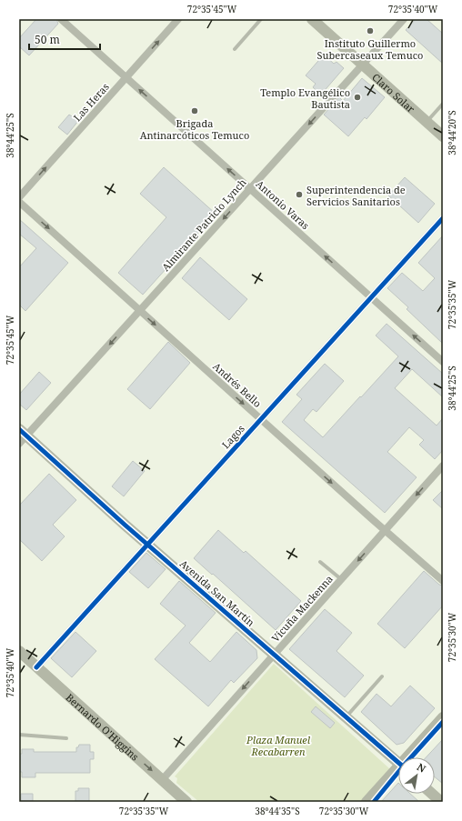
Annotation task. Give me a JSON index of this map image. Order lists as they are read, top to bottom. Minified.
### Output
{"streets":{"main road":["Claro Solar","Avenida San Martín","Bernardo O'Higgins"],"street":["Las Heras","Antonio Varas","Almirante Patricio Lynch","Andrés Bello","Lagos","Vicuña Mackenna"]},"crossings":[["Claro Solar","Almirante Patricio Lynch"],["Las Heras","Antonio Varas"],["Antonio Varas","Almirante Patricio Lynch"],["Antonio Varas","Lagos"],["Almirante Patricio Lynch","Andrés Bello"],["Almirante Patricio Lynch","Avenida San Martín"],["Andrés Bello","Lagos"],["Andrés Bello","Vicuña Mackenna"],["Lagos","Avenida San Martín"],["Lagos","Bernardo O'Higgins"],["Avenida San Martín","Vicuña Mackenna"],["Vicuña Mackenna","Bernardo O'Higgins"]],"one_way":["Las Heras","Antonio Varas","Almirante Patricio Lynch","Andrés Bello","Vicuña Mackenna","Bernardo O'Higgins"],"parks":["Plaza Manuel Recabarren"],"places":["Instituto Guillermo Subercaseaux Temuco","Templo Evangélico Bautista","Brigada Antinarcóticos Temuco","Superintendencia de Servicios Sanitarios"],"scale_bar":"50 m","north":"top right","coordinates":["72°35'45\"W","72°35'40\"W","38°44'20\"S","38°44'25\"S","72°35'35\"W","72°35'30\"W","38°44'35\"S"]}
